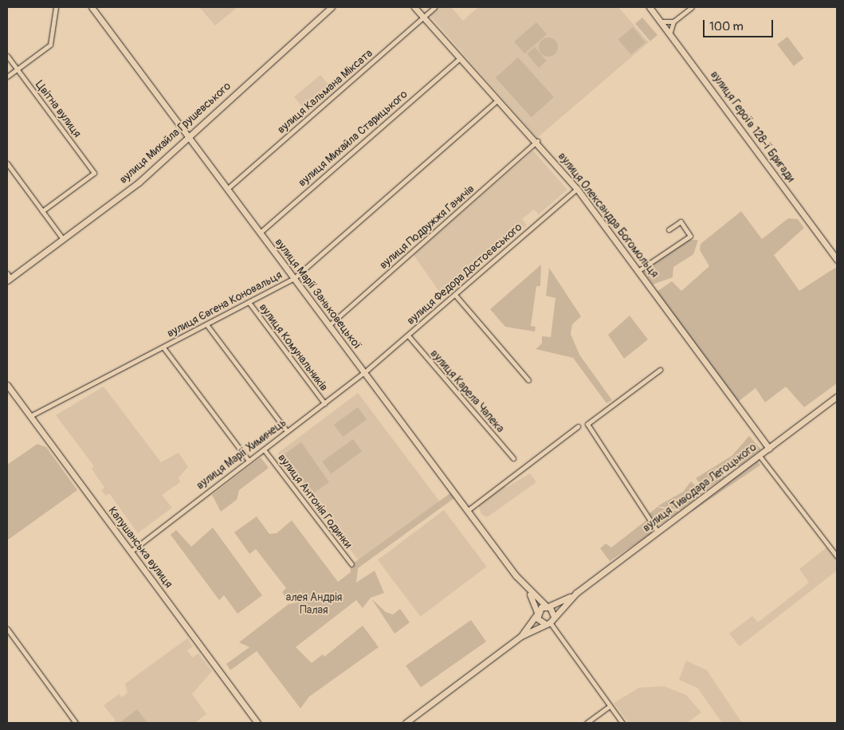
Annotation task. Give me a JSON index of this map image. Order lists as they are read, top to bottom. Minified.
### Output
{"streets":{"street":["вулиця Кальмана Міксата","Цвітна вулиця","вулиця Героїв 128-ї Бригади","вулиця Михайла Грушевського","вулиця Михайла Старицького","вулиця Олександра Богомольця","вулиця Подружжя Ганичів","вулиця Федора Достоєвського","вулиця Марії Заньковецької","вулиця Євгена Коновальця","вулиця Комунальників","вулиця Карела Чапека","вулиця Марії Химинець","вулиця Тиводара Легоцького","вулиця Антонія Годинки","Капушанська вулиця"]},"crossings":[["вулиця Кальмана Міксата","вулиця Олександра Богомольця"],["вулиця Кальмана Міксата","вулиця Марії Заньковецької"],["вулиця Михайла Грушевського","вулиця Марії Заньковецької"],["вулиця Михайла Старицького","вулиця Олександра Богомольця"],["вулиця Михайла Старицького","вулиця Марії Заньковецької"],["вулиця Олександра Богомольця","вулиця Подружжя Ганичів"],["вулиця Олександра Богомольця","вулиця Федора Достоєвського"],["вулиця Олександра Богомольця","вулиця Євгена Коновальця"],["вулиця Олександра Богомольця","вулиця Тиводара Легоцького"],["вулиця Подружжя Ганичів","вулиця Марії Заньковецької"],["вулиця Федора Достоєвського","вулиця Марії Заньковецької"],["вулиця Федора Достоєвського","вулиця Карела Чапека"],["вулиця Федора Достоєвського","вулиця Марії Химинець"],["вулиця Марії Заньковецької","вулиця Євгена Коновальця"],["вулиця Марії Заньковецької","вулиця Марії Химинець"],["вулиця Марії Заньковецької","вулиця Тиводара Легоцького"],["вулиця Євгена Коновальця","вулиця Комунальників"],["вулиця Євгена Коновальця","Капушанська вулиця"],["вулиця Комунальників","вулиця Марії Химинець"],["вулиця Марії Химинець","вулиця Антонія Годинки"],["вулиця Марії Химинець","Капушанська вулиця"]],"parks":["алея Андрія Палая"],"scale_bar":"100 m"}
